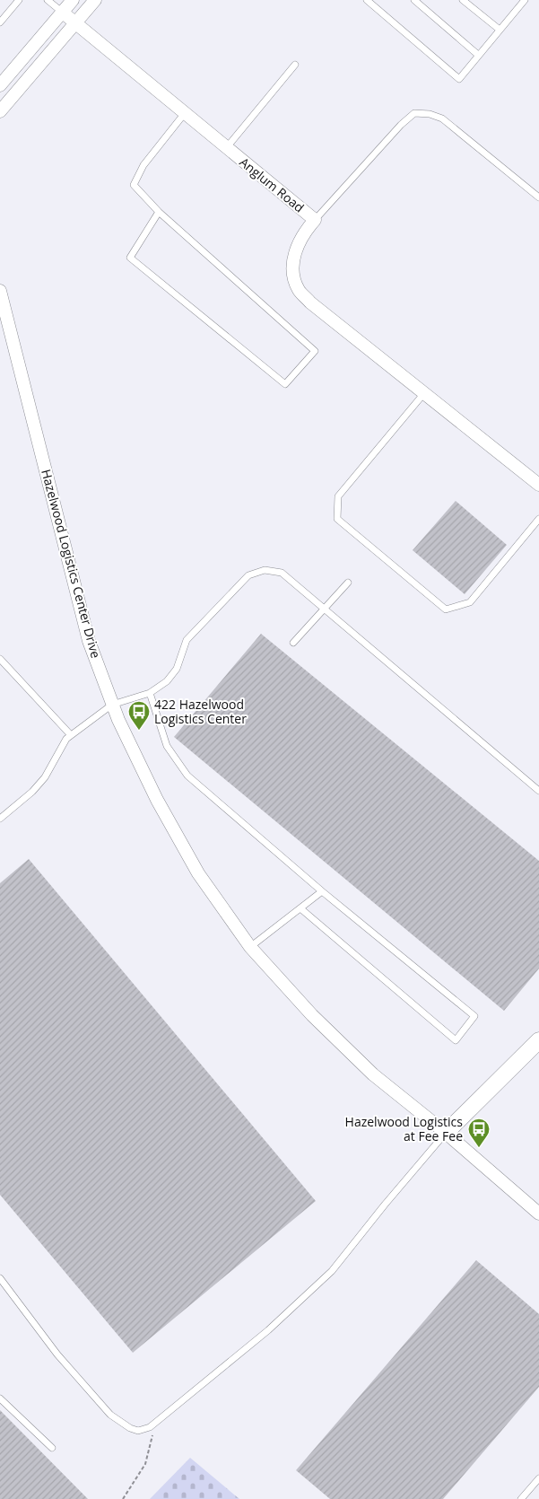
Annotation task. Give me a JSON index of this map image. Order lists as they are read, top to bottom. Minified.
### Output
{"streets":{"street":["Anglum Road","Hazelwood Logistics Center Drive"]},"places":{"bus stop":["422 Hazelwood Logistics Center","Hazelwood Logistics at Fee Fee"]}}
